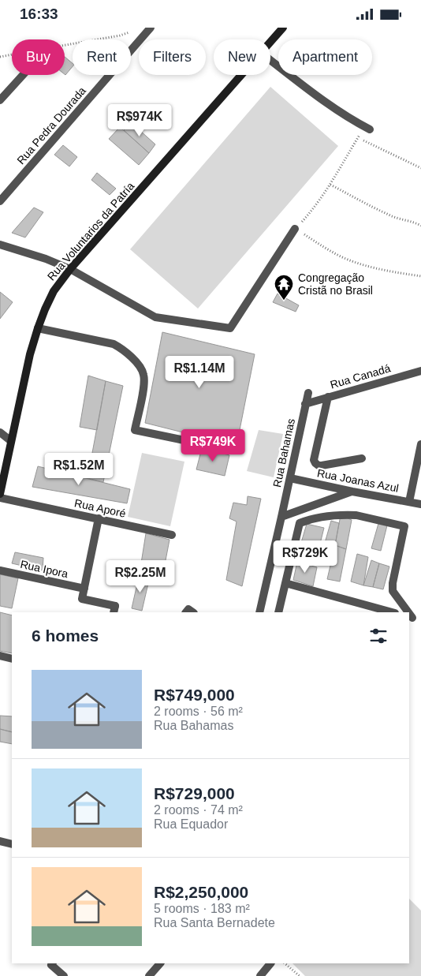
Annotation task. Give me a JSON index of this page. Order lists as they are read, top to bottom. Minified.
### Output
{"streets":{"street":["Rua Pedra Dourada","Rua Voluntarios da Patría","Rua Canadá","Rua Bahamas","Rua Joanas Azul","Rua Aporé","Rua Ipora"]},"crossings":[["Rua Canadá","Rua Bahamas"],["Rua Bahamas","Rua Joanas Azul"]],"places":{"temple":["Congregação Cristã no Brasil"]},"page":{"status":"16:33","chip":["Buy","Rent","Filters","New","Apartment"],"price":["R$974K","R$1.14M","R$749K","R$1.52M","R$729K","R$2.25M"],"heading":"6 homes","list":[{"name":"R$749,000","note":"2 rooms · 56 m² · Rua Bahamas"},{"name":"R$729,000","note":"2 rooms · 74 m² · Rua Equador"},{"name":"R$2,250,000","note":"5 rooms · 183 m² · Rua Santa Bernadete"}]}}
